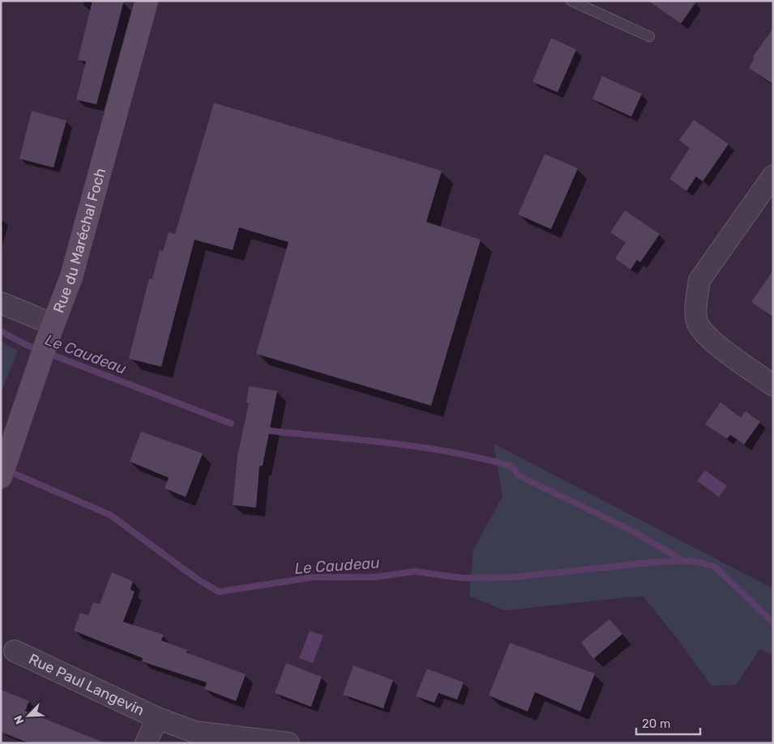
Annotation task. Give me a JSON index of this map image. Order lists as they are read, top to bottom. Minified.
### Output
{"streets":{"main road":["Rue du Maréchal Foch"],"street":["Rue Paul Langevin"]},"water":["Le Caudeau"],"scale_bar":"20 m","north":"bottom left"}
